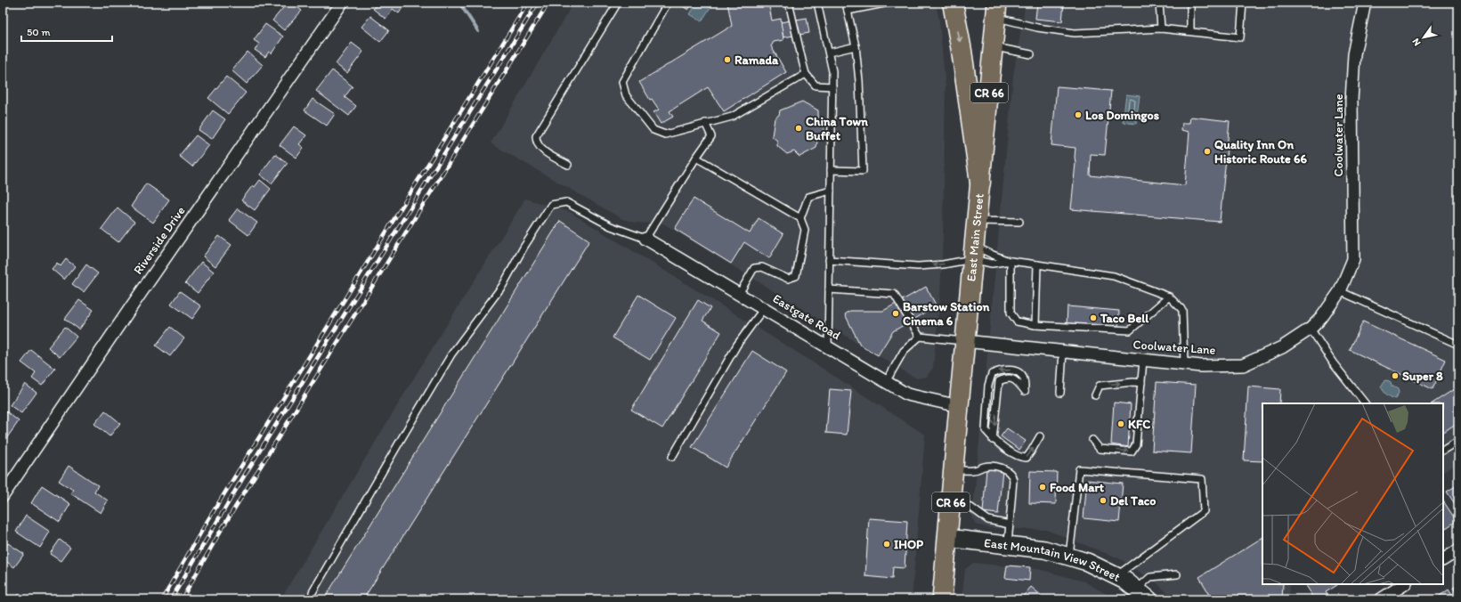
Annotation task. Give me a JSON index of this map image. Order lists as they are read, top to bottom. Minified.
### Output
{"streets":{"main road":["CR 66","East Main Street","East Mountain View Street"],"street":["Coolwater Lane","Riverside Drive","Eastgate Road"]},"crossings":[["Coolwater Lane","East Main Street"],["East Main Street","Eastgate Road"],["East Main Street","East Mountain View Street"]],"places":["Ramada","Los Domingos","China Town Buffet","Quality Inn On Historic Route 66","Barstow Station Cinema 6","Taco Bell","Super 8","KFC","Food Mart","Del Taco","IHOP"],"scale_bar":"50 m","north":"bottom left"}
